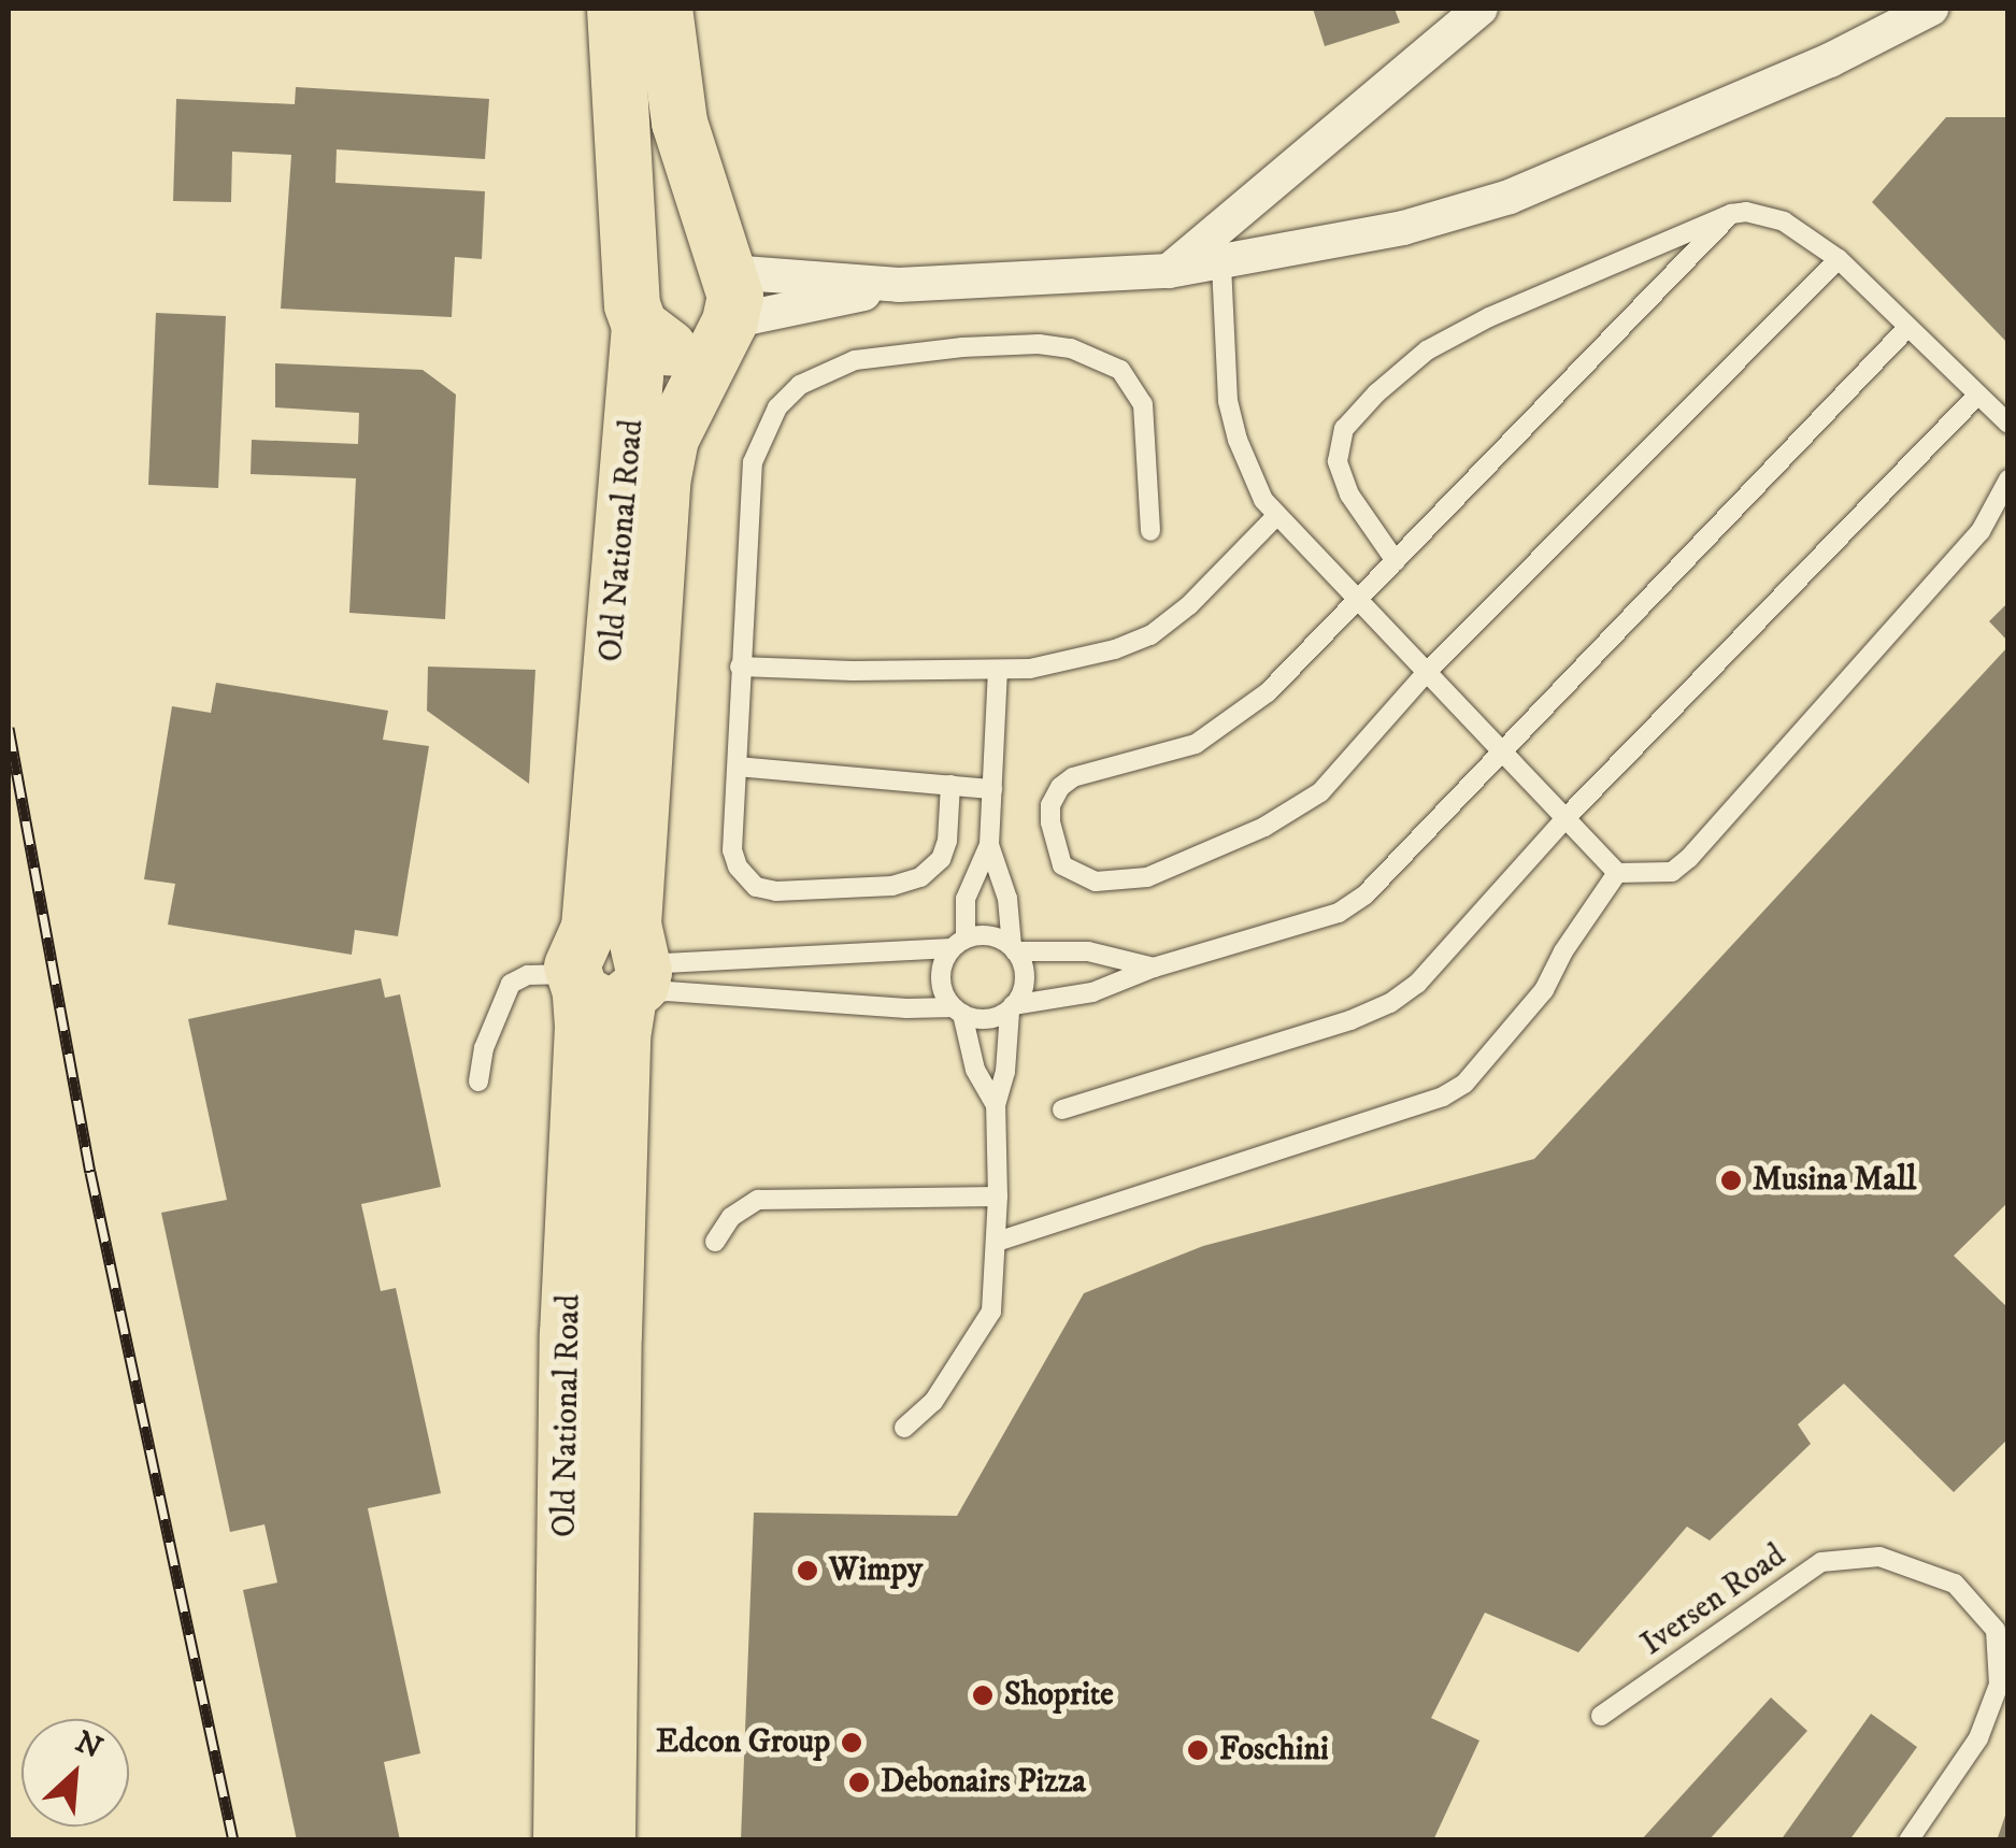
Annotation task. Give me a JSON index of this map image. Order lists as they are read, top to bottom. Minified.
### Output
{"streets":{"main road":["Old National Road"],"lane":["Iversen Road"]},"places":["Musina Mall","Wimpy","Shoprite","Edcon Group","Foschini","Debonairs Pizza"],"north":"top right"}
